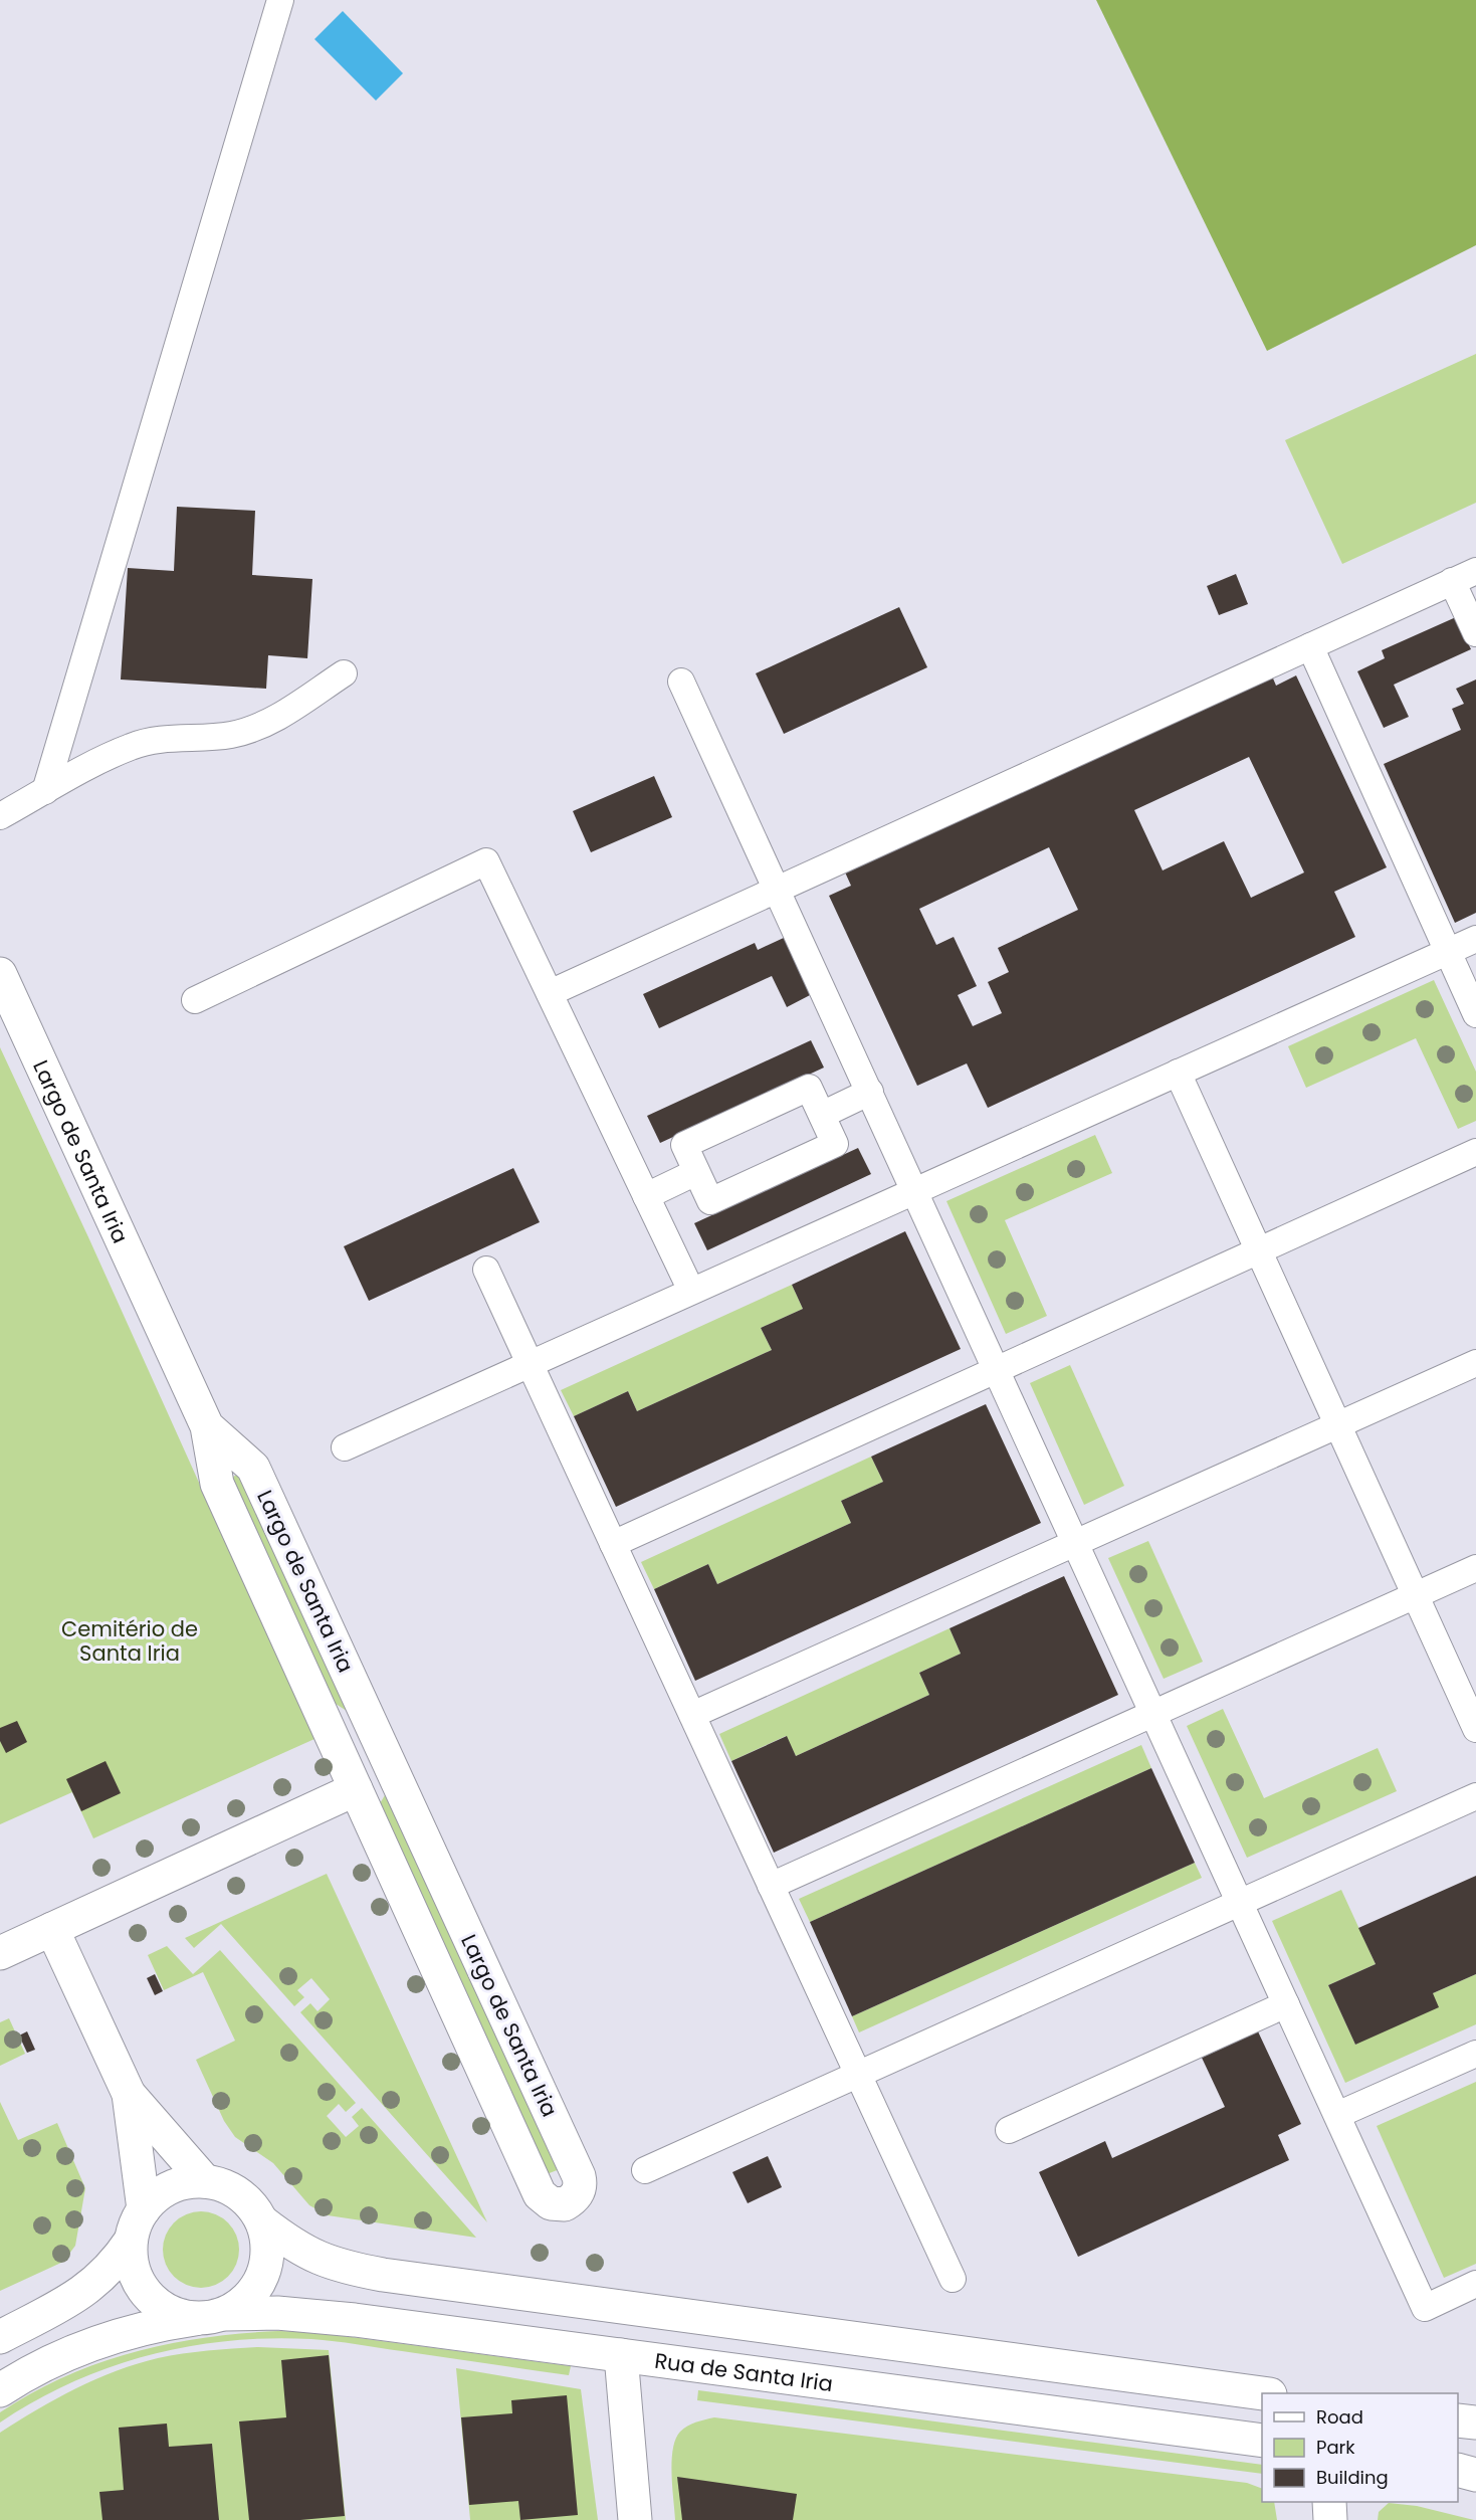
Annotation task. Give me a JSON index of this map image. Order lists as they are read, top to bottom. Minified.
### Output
{"streets":{"street":["Largo de Santa Iria","Rua de Santa Iria"]},"parks":["Cemitério de Santa Iria"],"legend":["Road","Park","Building"]}
